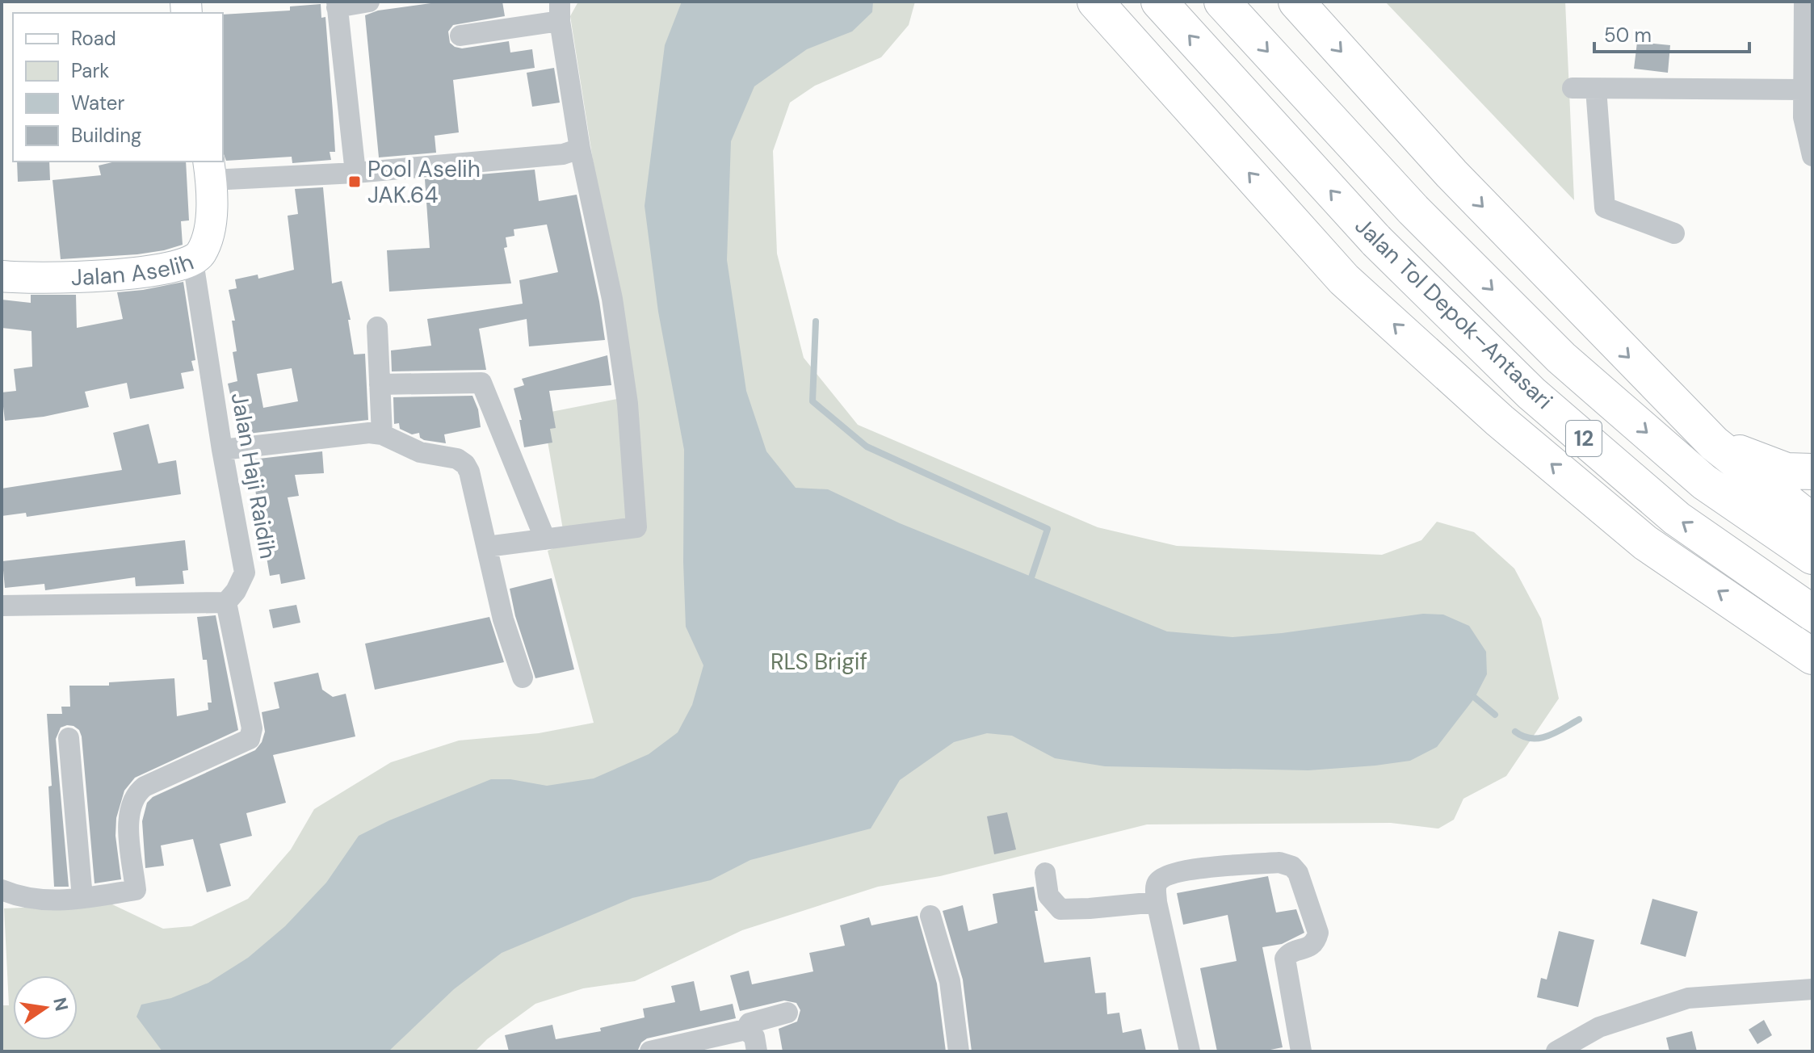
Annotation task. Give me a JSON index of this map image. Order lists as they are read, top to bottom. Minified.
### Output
{"streets":{"highway":["Jalan Tol Depok–Antasari","12"],"street":["Jalan Aselih","Jalan Haji Raidih"]},"crossings":[["Jalan Aselih","Jalan Haji Raidih"]],"parks":["RLS Brigif"],"places":{"transit":["Pool Aselih JAK.64"]},"legend":["Road","Park","Water","Building"],"scale_bar":"50 m","north":"right"}
